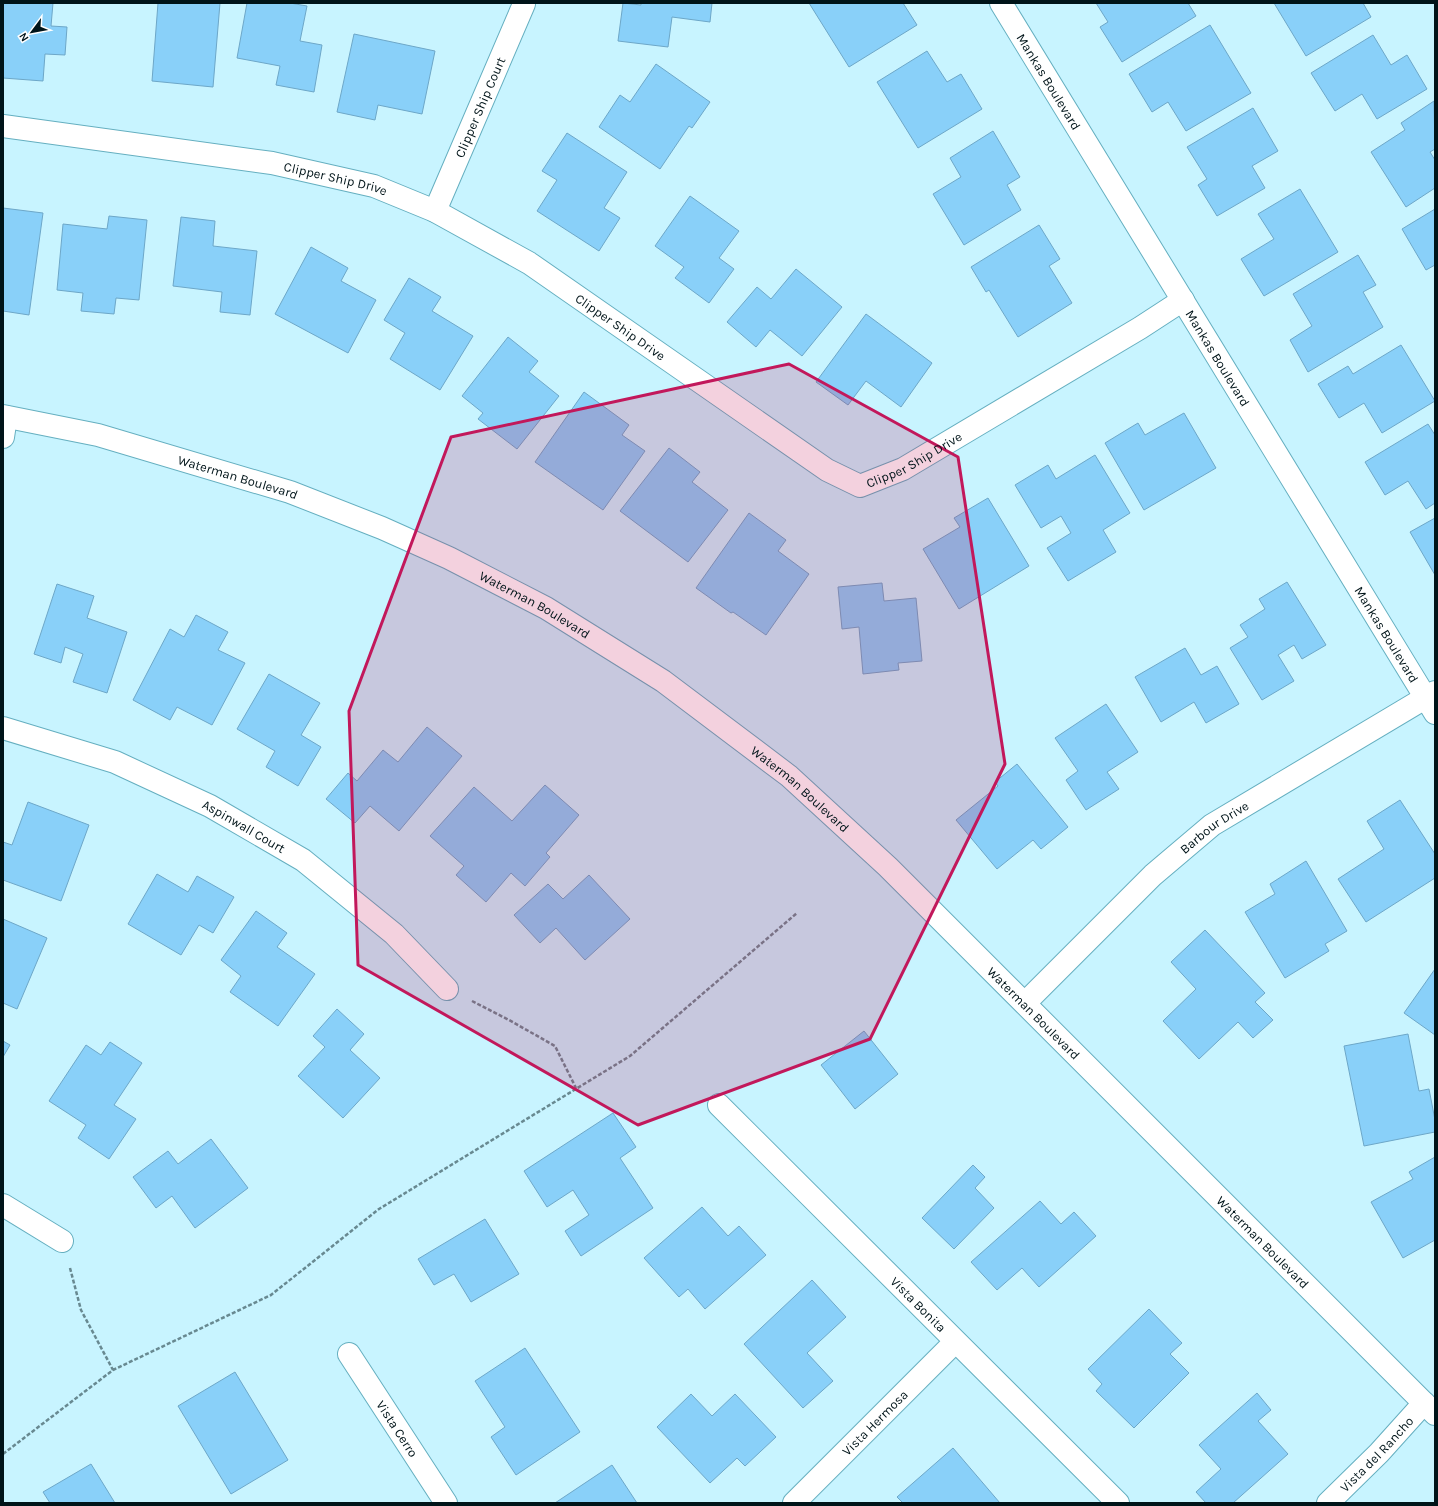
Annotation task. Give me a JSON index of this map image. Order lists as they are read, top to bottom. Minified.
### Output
{"streets":{"street":["Mankas Boulevard","Clipper Ship Court","Clipper Ship Drive","Waterman Boulevard","Aspinwall Court","Barbour Drive","Vista Bonita","Vista Hermosa","Vista Cerro","Vista del Rancho"]},"crossings":[["Mankas Boulevard","Clipper Ship Drive"],["Mankas Boulevard","Barbour Drive"],["Clipper Ship Court","Clipper Ship Drive"],["Waterman Boulevard","Barbour Drive"],["Waterman Boulevard","Vista del Rancho"],["Vista Bonita","Vista Hermosa"]],"north":"bottom left"}
